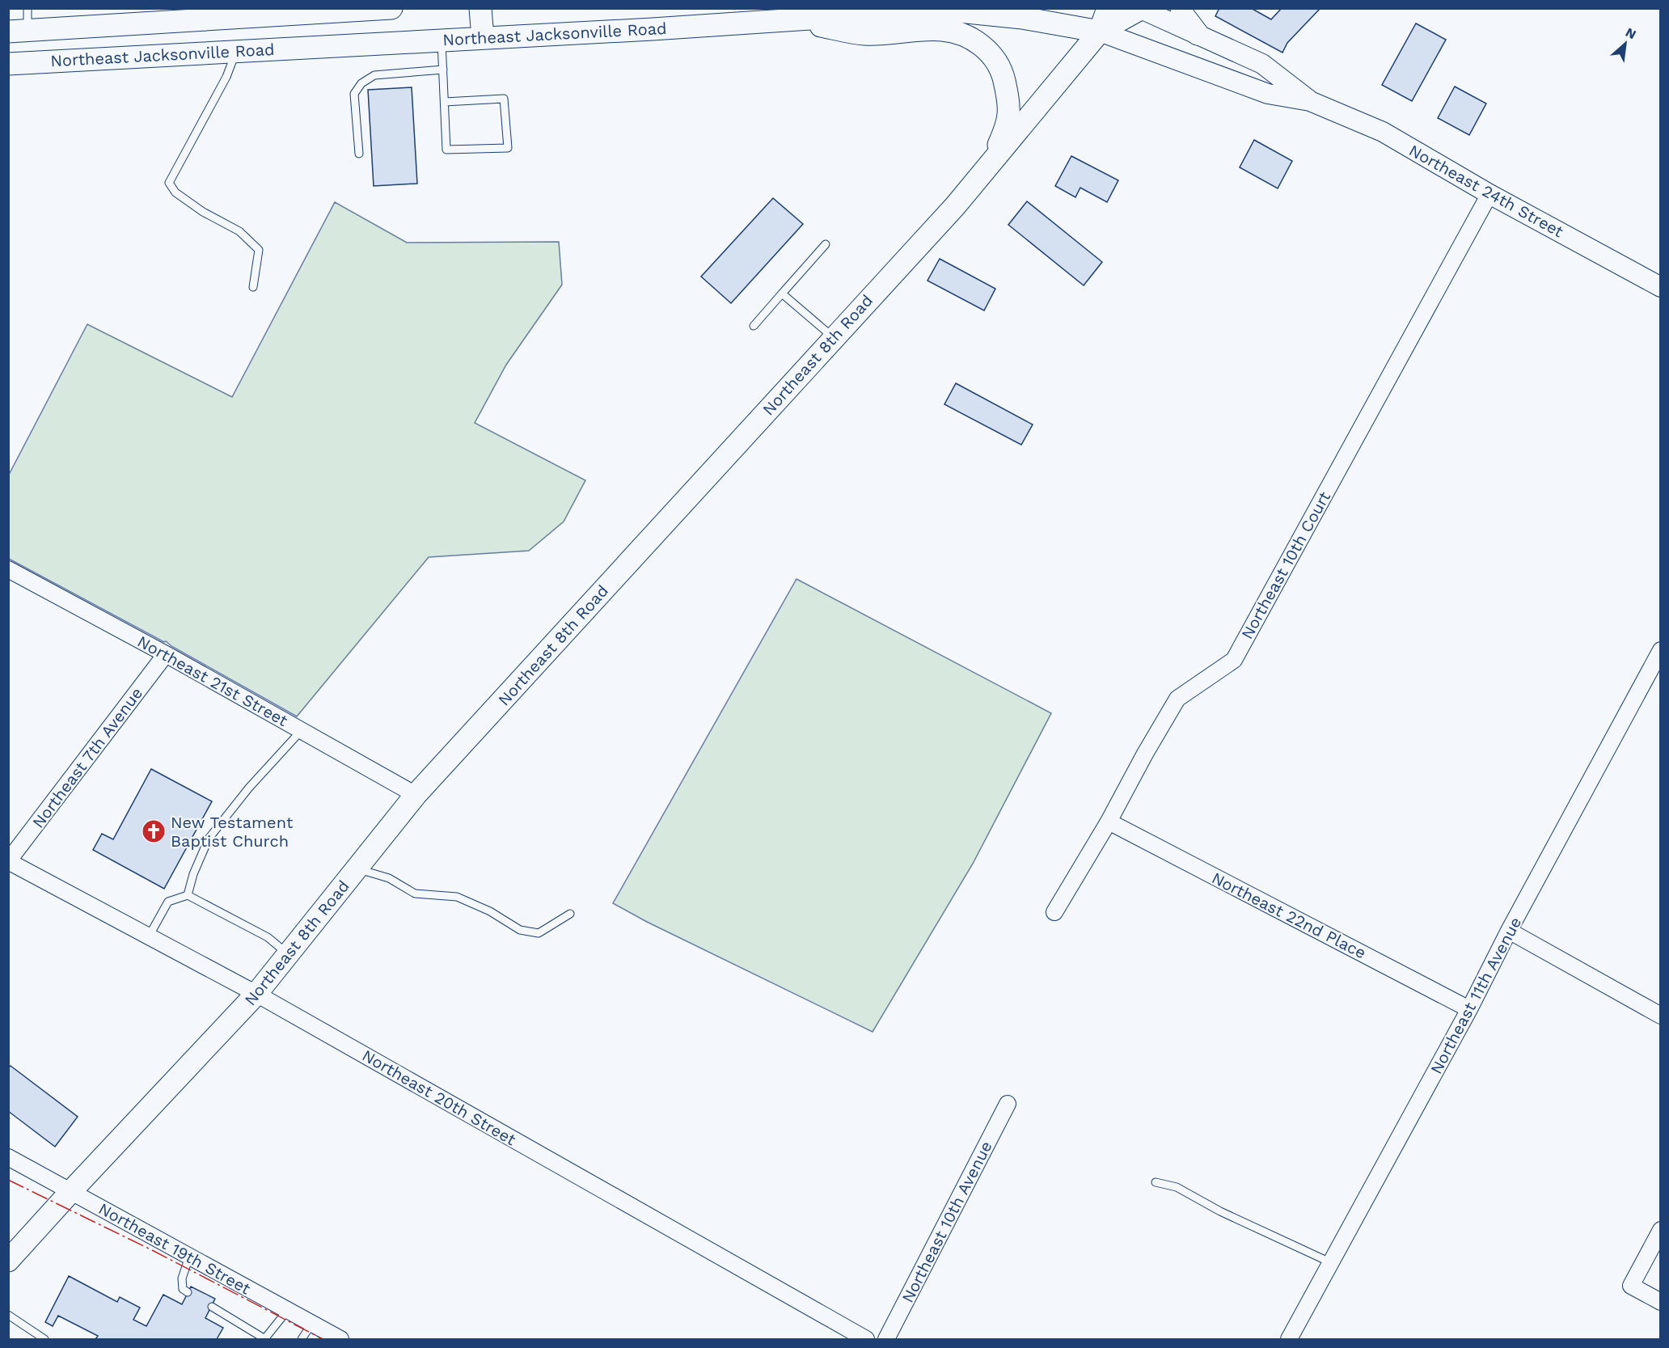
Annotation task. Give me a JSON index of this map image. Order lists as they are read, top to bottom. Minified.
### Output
{"streets":{"main road":["Northeast Jacksonville Road","Northeast 8th Road"],"street":["Northeast 24th Street","Northeast 10th Court","Northeast 21st Street","Northeast 7th Avenue","Northeast 22nd Place","Northeast 11th Avenue","Northeast 20th Street","Northeast 10th Avenue","Northeast 19th Street"]},"crossings":[["Northeast Jacksonville Road","Northeast 24th Street"],["Northeast Jacksonville Road","Northeast 8th Road"],["Northeast 24th Street","Northeast 8th Road"],["Northeast 24th Street","Northeast 10th Court"],["Northeast 8th Road","Northeast 21st Street"],["Northeast 8th Road","Northeast 20th Street"],["Northeast 8th Road","Northeast 19th Street"],["Northeast 10th Court","Northeast 22nd Place"],["Northeast 21st Street","Northeast 7th Avenue"],["Northeast 7th Avenue","Northeast 20th Street"],["Northeast 22nd Place","Northeast 11th Avenue"]],"places":{"church":["New Testament Baptist Church"]},"north":"top right"}
